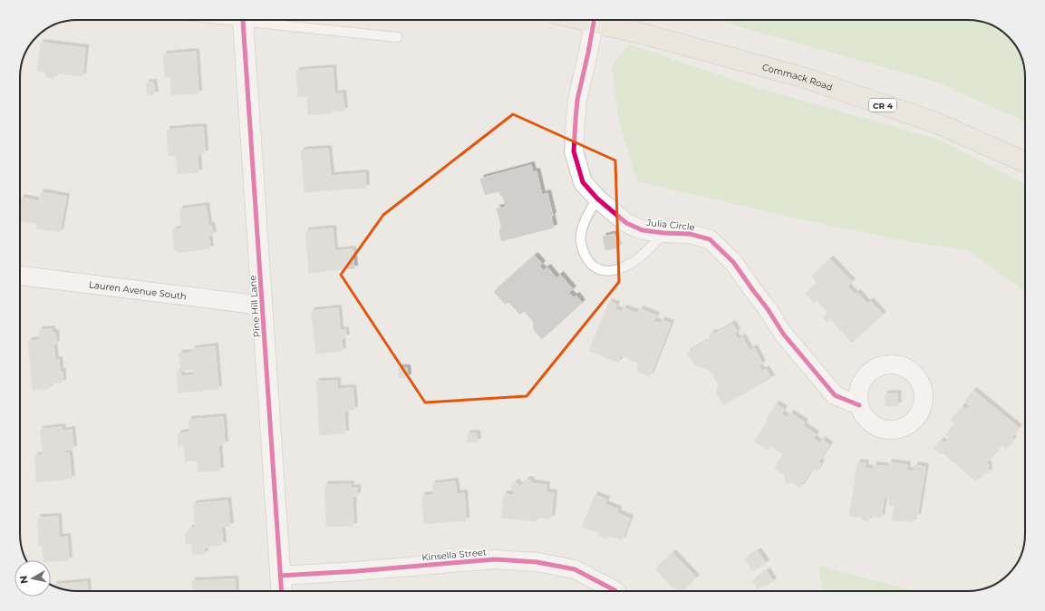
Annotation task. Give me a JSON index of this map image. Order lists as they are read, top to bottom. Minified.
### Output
{"streets":{"main road":["Commack Road","CR 4"],"street":["Julia Circle","Lauren Avenue South","Pine Hill Lane","Kinsella Street"]},"crossings":[["Commack Road","Julia Circle"],["Lauren Avenue South","Pine Hill Lane"],["Pine Hill Lane","Kinsella Street"]],"north":"left"}
